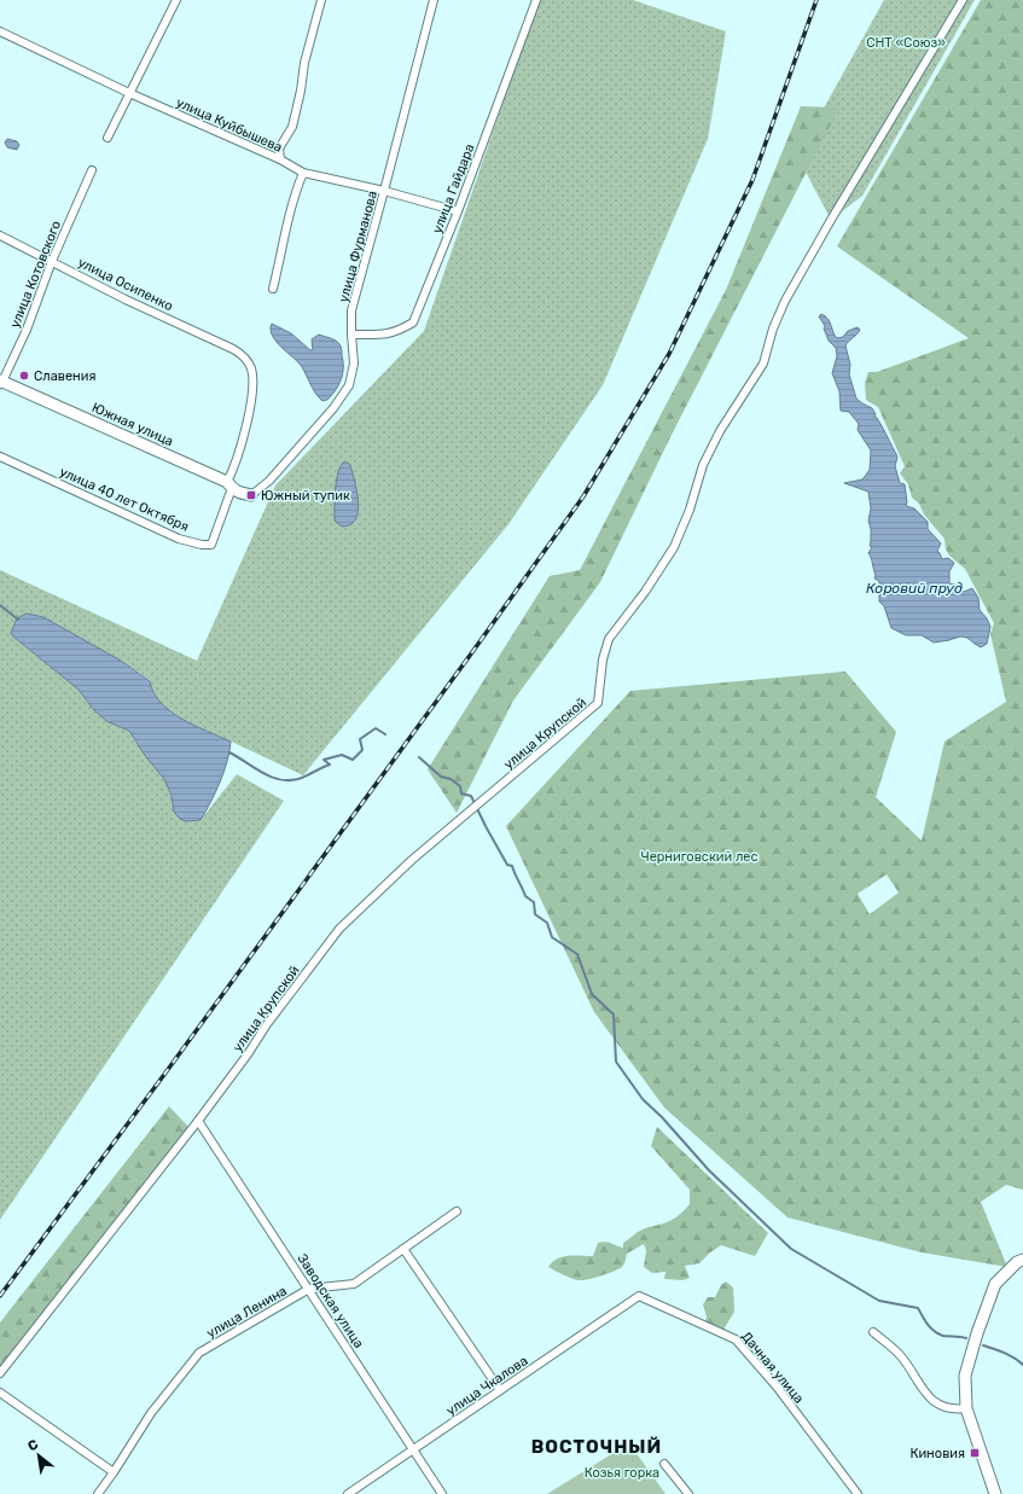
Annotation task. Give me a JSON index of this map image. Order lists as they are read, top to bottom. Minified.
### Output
{"streets":{"street":["улица Куйбышева","улица Гайдара","улица Фурманова","улица Котовского","улица Осипенко","Южная улица","улица 40 лет Октября","улица Крупской","Заводская улица","улица Ленина","Дачная улица","улица Чкалова"]},"crossings":[["улица Куйбышева","улица Гайдара"],["улица Куйбышева","улица Фурманова"],["улица Гайдара","улица Фурманова"],["улица Фурманова","Южная улица"],["улица Котовского","улица Осипенко"],["улица Котовского","Южная улица"],["улица Осипенко","Южная улица"],["улица Осипенко","улица 40 лет Октября"],["Южная улица","улица 40 лет Октября"],["улица Крупской","Заводская улица"],["Заводская улица","улица Ленина"],["Заводская улица","улица Чкалова"],["Дачная улица","улица Чкалова"]],"districts":["ВОСТОЧНЫЙ"],"water":["Коровий пруд"],"parks":["СНТ «Союз»","Черниговский лес","Козья горка"],"places":{"other":["Славения"],"transit":["Южный тупик","Киновия"]},"north":"top left"}
